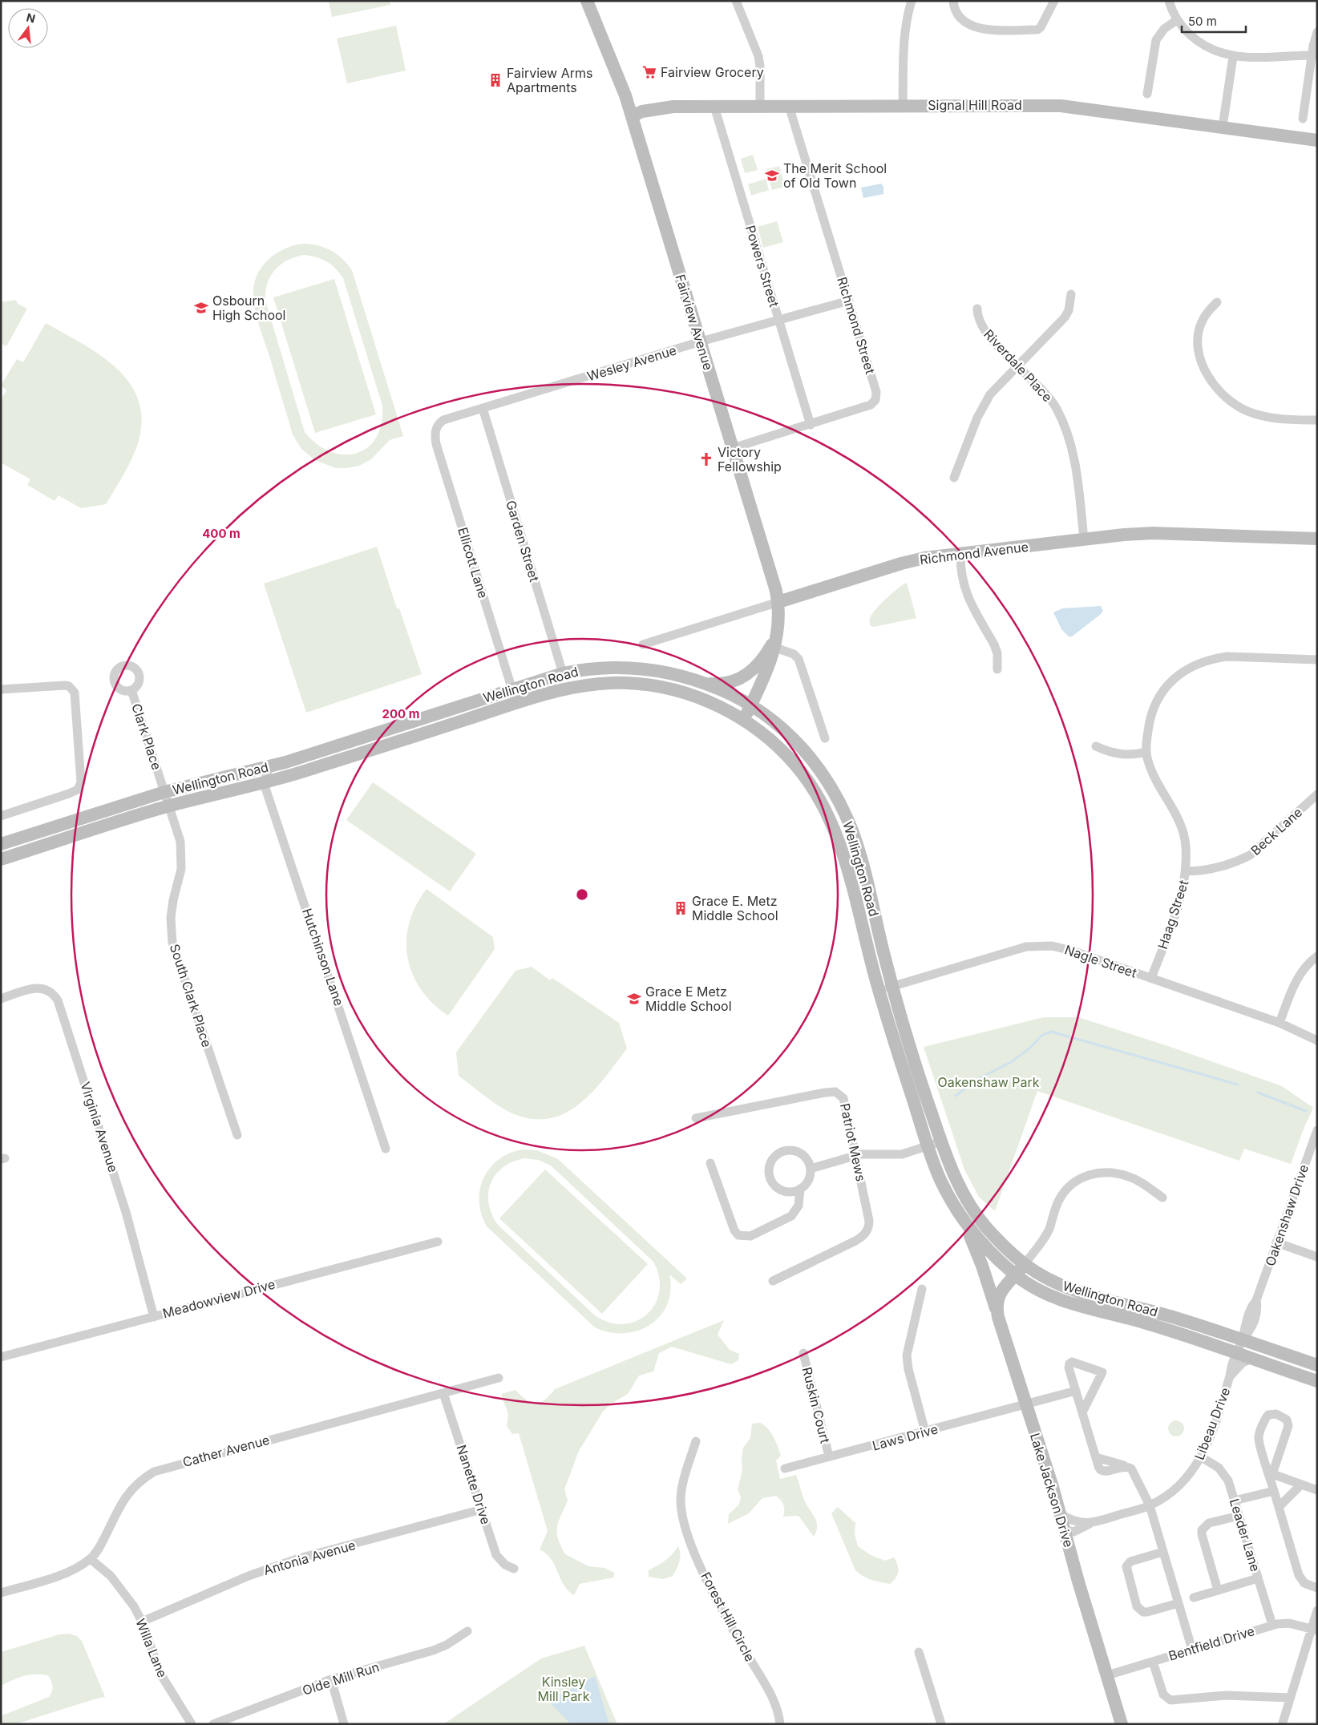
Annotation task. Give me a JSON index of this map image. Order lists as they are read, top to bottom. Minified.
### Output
{"streets":{"main road":["Signal Hill Road","Fairview Avenue","Richmond Avenue","Wellington Road","Lake Jackson Drive"],"street":["Powers Street","Richmond Street","Wesley Avenue","Riverdale Place","Garden Street","Ellicott Lane","Clark Place","Beck Lane","Haag Street","Hutchinson Lane","Nagle Street","South Clark Place","Virginia Avenue","Patriot Mews","Oakenshaw Drive","Meadowview Drive","Ruskin Court","Libeau Drive","Laws Drive","Cather Avenue","Nanette Drive","Leader Lane","Antonia Avenue","Forest Hill Circle","Bentfield Drive","Willa Lane","Olde Mill Run"]},"crossings":[["Signal Hill Road","Powers Street"],["Signal Hill Road","Fairview Avenue"],["Signal Hill Road","Richmond Street"],["Powers Street","Richmond Street"],["Powers Street","Wesley Avenue"],["Fairview Avenue","Richmond Street"],["Fairview Avenue","Wesley Avenue"],["Fairview Avenue","Richmond Avenue"],["Fairview Avenue","Wellington Road"],["Richmond Street","Wesley Avenue"],["Wesley Avenue","Garden Street"],["Wesley Avenue","Ellicott Lane"],["Riverdale Place","Richmond Avenue"],["Garden Street","Wellington Road"],["Ellicott Lane","Wellington Road"],["Wellington Road","Clark Place"],["Wellington Road","Hutchinson Lane"],["Wellington Road","Nagle Street"],["Wellington Road","South Clark Place"],["Wellington Road","Oakenshaw Drive"],["Wellington Road","Libeau Drive"],["Wellington Road","Lake Jackson Drive"],["Clark Place","South Clark Place"],["Beck Lane","Haag Street"],["Haag Street","Nagle Street"],["Virginia Avenue","Meadowview Drive"],["Oakenshaw Drive","Libeau Drive"],["Ruskin Court","Laws Drive"],["Libeau Drive","Lake Jackson Drive"],["Libeau Drive","Leader Lane"],["Laws Drive","Lake Jackson Drive"],["Cather Avenue","Nanette Drive"],["Cather Avenue","Willa Lane"],["Nanette Drive","Antonia Avenue"],["Lake Jackson Drive","Bentfield Drive"],["Leader Lane","Bentfield Drive"],["Antonia Avenue","Willa Lane"]],"parks":["Oakenshaw Park","Kinsley Mill Park"],"places":{"supermarket":["Fairview Grocery"],"building":["Fairview Arms Apartments","Grace E. Metz Middle School"],"school or university":["The Merit School of Old Town","Osbourn High School","Grace E Metz Middle School"],"church":["Victory Fellowship"]},"scale_bar":"50 m","north":"top","rings":["400 m","200 m"]}
